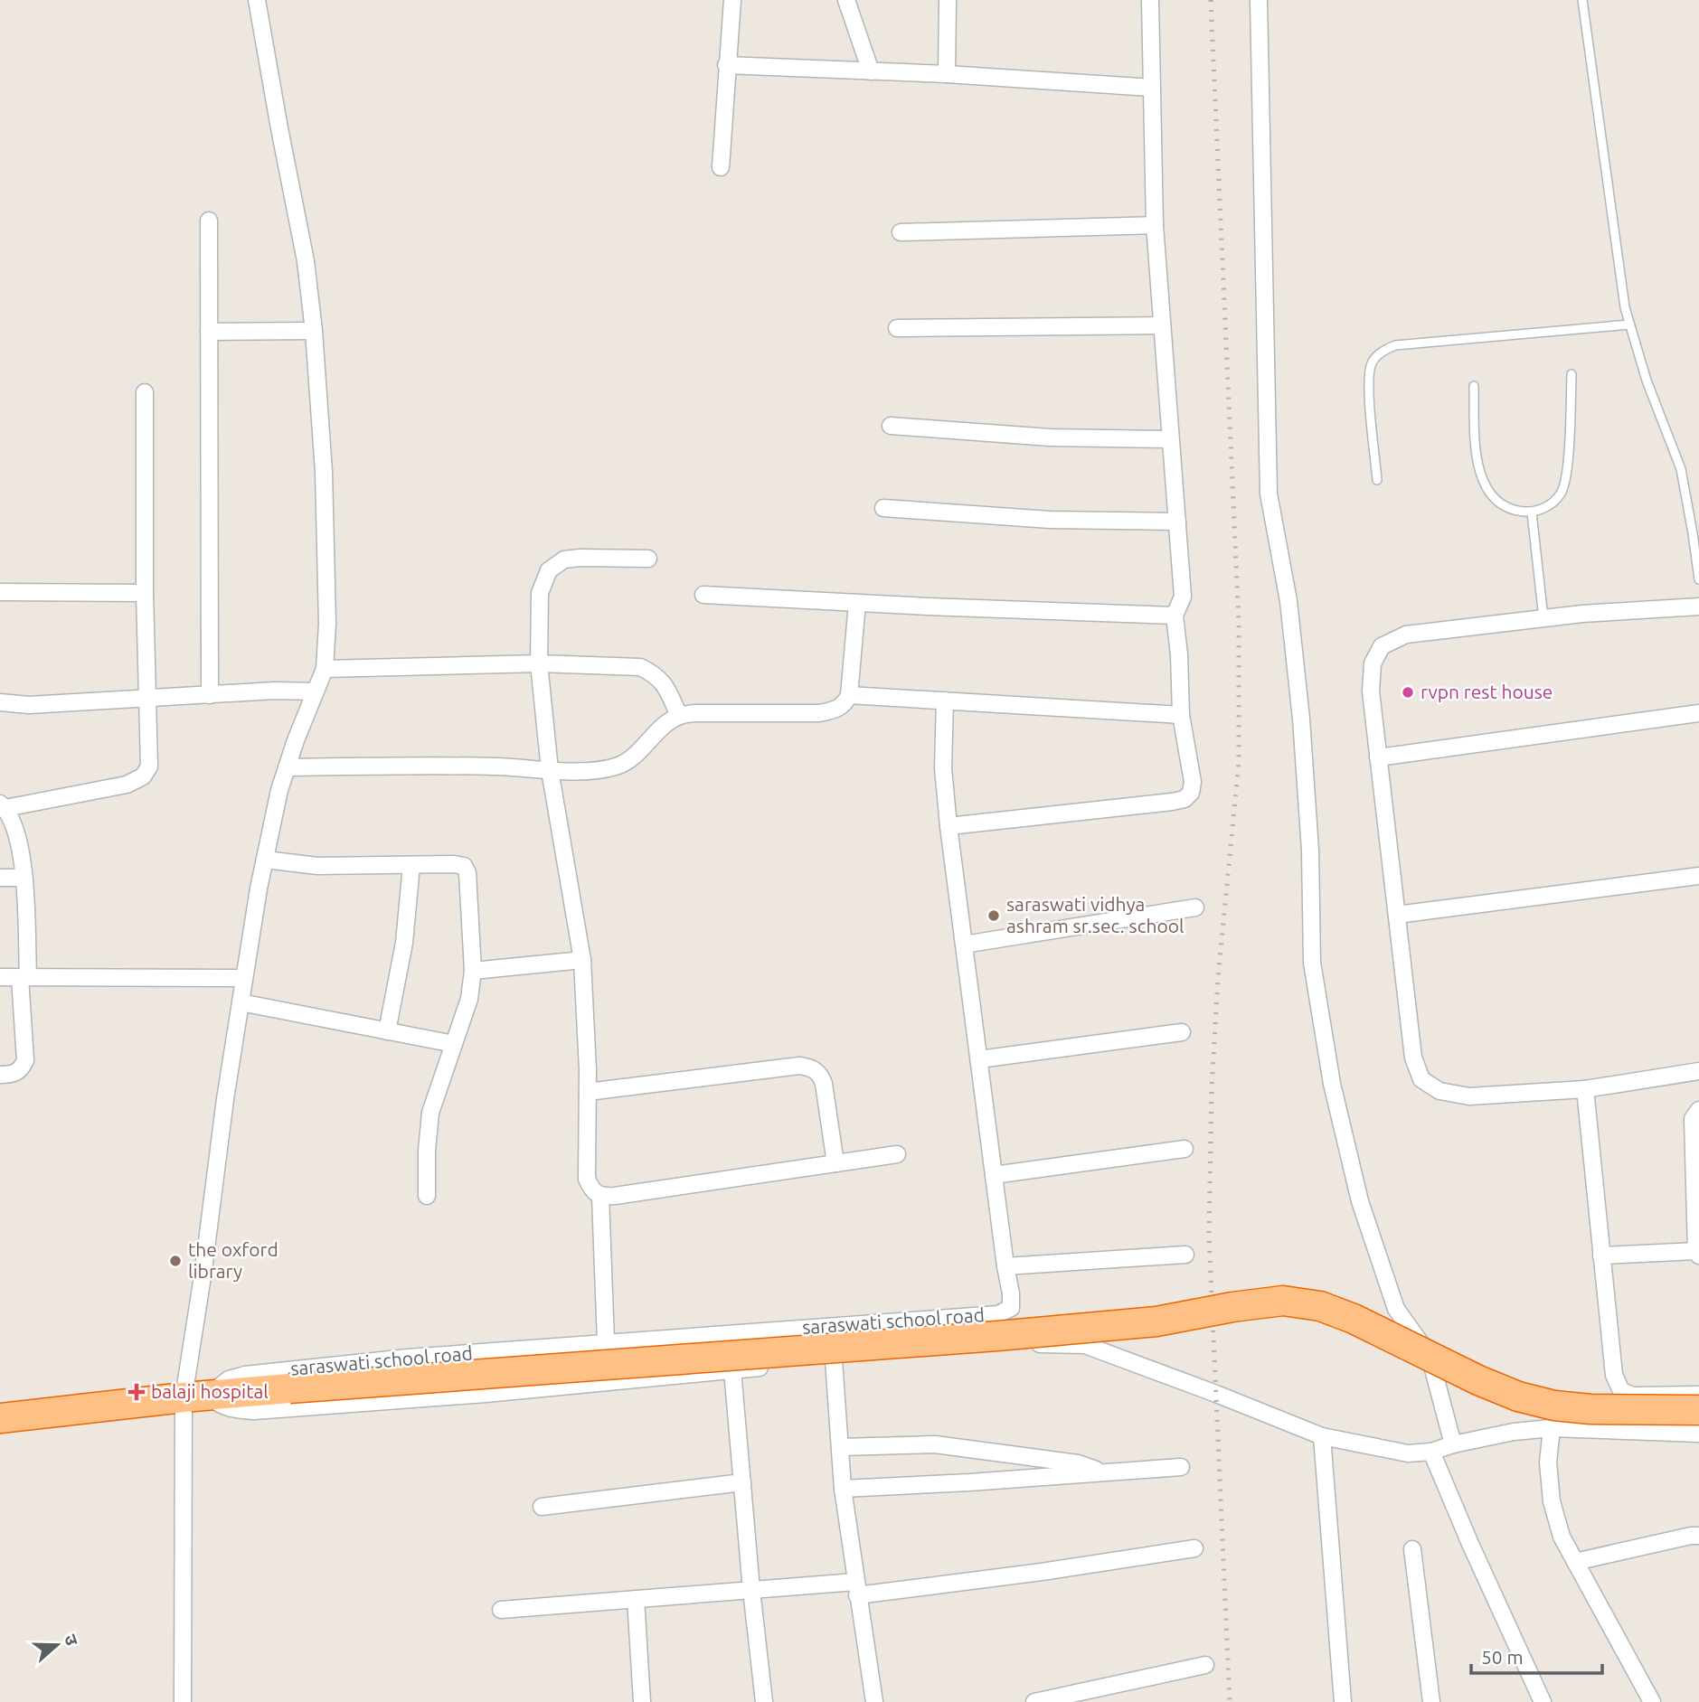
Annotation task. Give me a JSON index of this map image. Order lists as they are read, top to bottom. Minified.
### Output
{"streets":{"street":["saraswati school road"]},"places":{"other":["rvpn rest house","saraswati vidhya ashram sr.sec. school","the oxford library"],"health":["balaji hospital"]},"scale_bar":"50 m","north":"right"}
